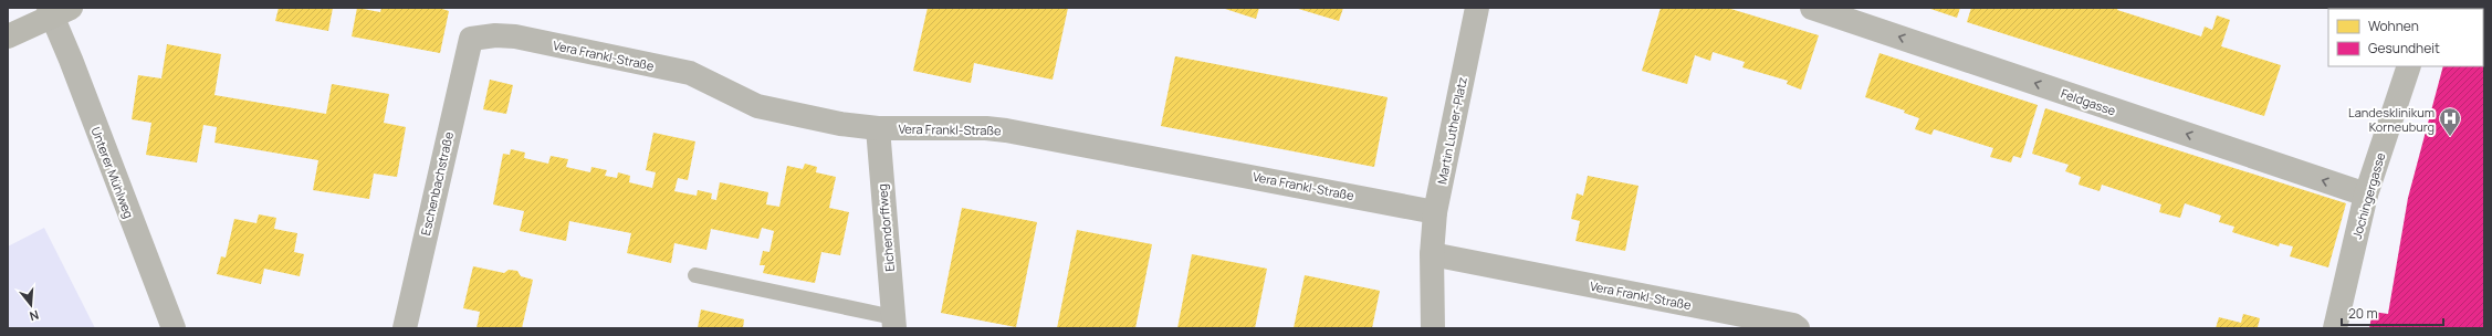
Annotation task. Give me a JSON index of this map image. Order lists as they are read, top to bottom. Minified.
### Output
{"streets":{"street":["Vera Frankl-Straße","Feldgasse","Martin Luther-Platz","Unterer Mühlweg","Eschenbachstraße","Jochingergasse","Eichendorffweg"]},"crossings":[["Vera Frankl-Straße","Martin Luther-Platz"],["Vera Frankl-Straße","Eschenbachstraße"],["Vera Frankl-Straße","Eichendorffweg"],["Feldgasse","Jochingergasse"]],"one_way":["Feldgasse"],"places":{"hospital":["Landesklinikum Korneuburg"]},"legend":["Wohnen","Gesundheit"],"scale_bar":"20 m","north":"bottom"}
